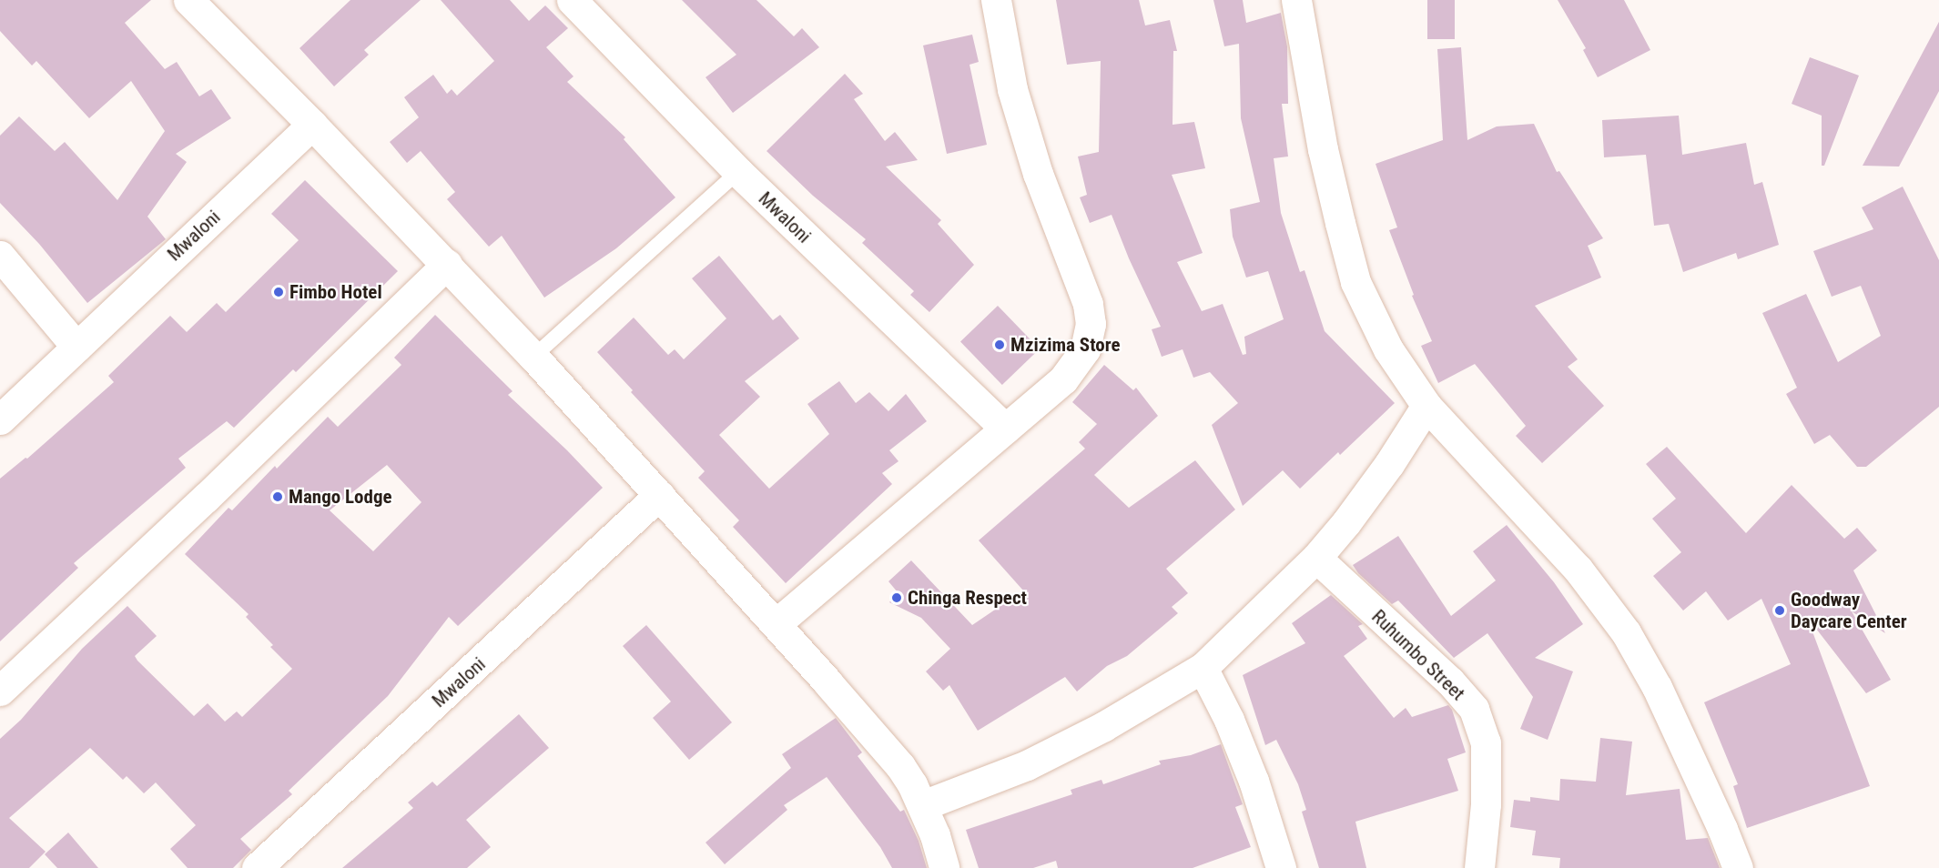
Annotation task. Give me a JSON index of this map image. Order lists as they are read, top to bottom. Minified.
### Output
{"streets":{"street":["Mwaloni","Ruhumbo Street"]},"places":["Fimbo Hotel","Mzizima Store","Mango Lodge","Chinga Respect","Goodway Daycare Center"]}
